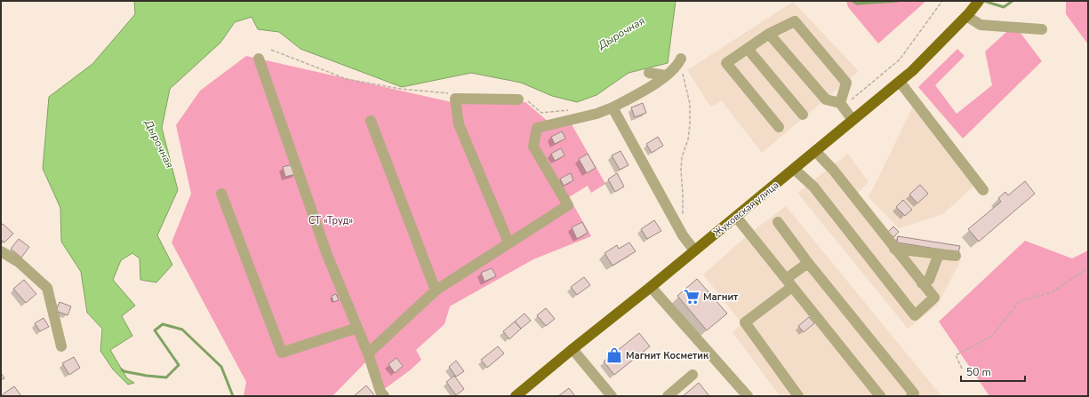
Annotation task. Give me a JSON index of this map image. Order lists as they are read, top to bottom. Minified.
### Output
{"streets":{"main road":["Жуковская улица"]},"water":["Дырочная"],"parks":["СТ «Труд»"],"places":{"supermarket":["Магнит"],"shop":["Магнит Косметик"]},"scale_bar":"50 m"}
